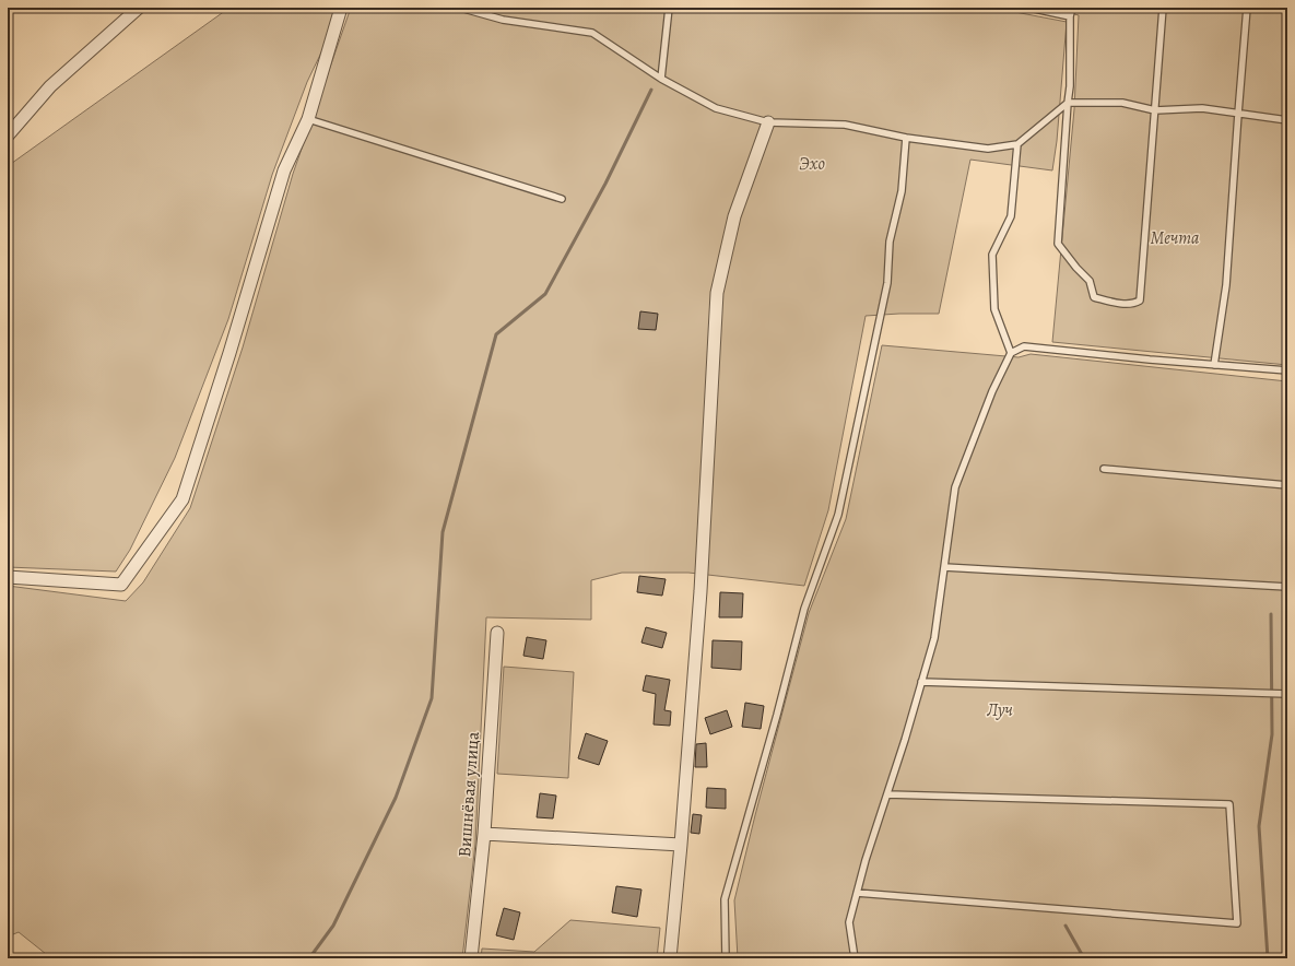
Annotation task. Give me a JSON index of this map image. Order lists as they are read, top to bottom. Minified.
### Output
{"streets":{"street":["Вишнёвая улица"]},"parks":["Эхо","Мечта","Луч"]}
